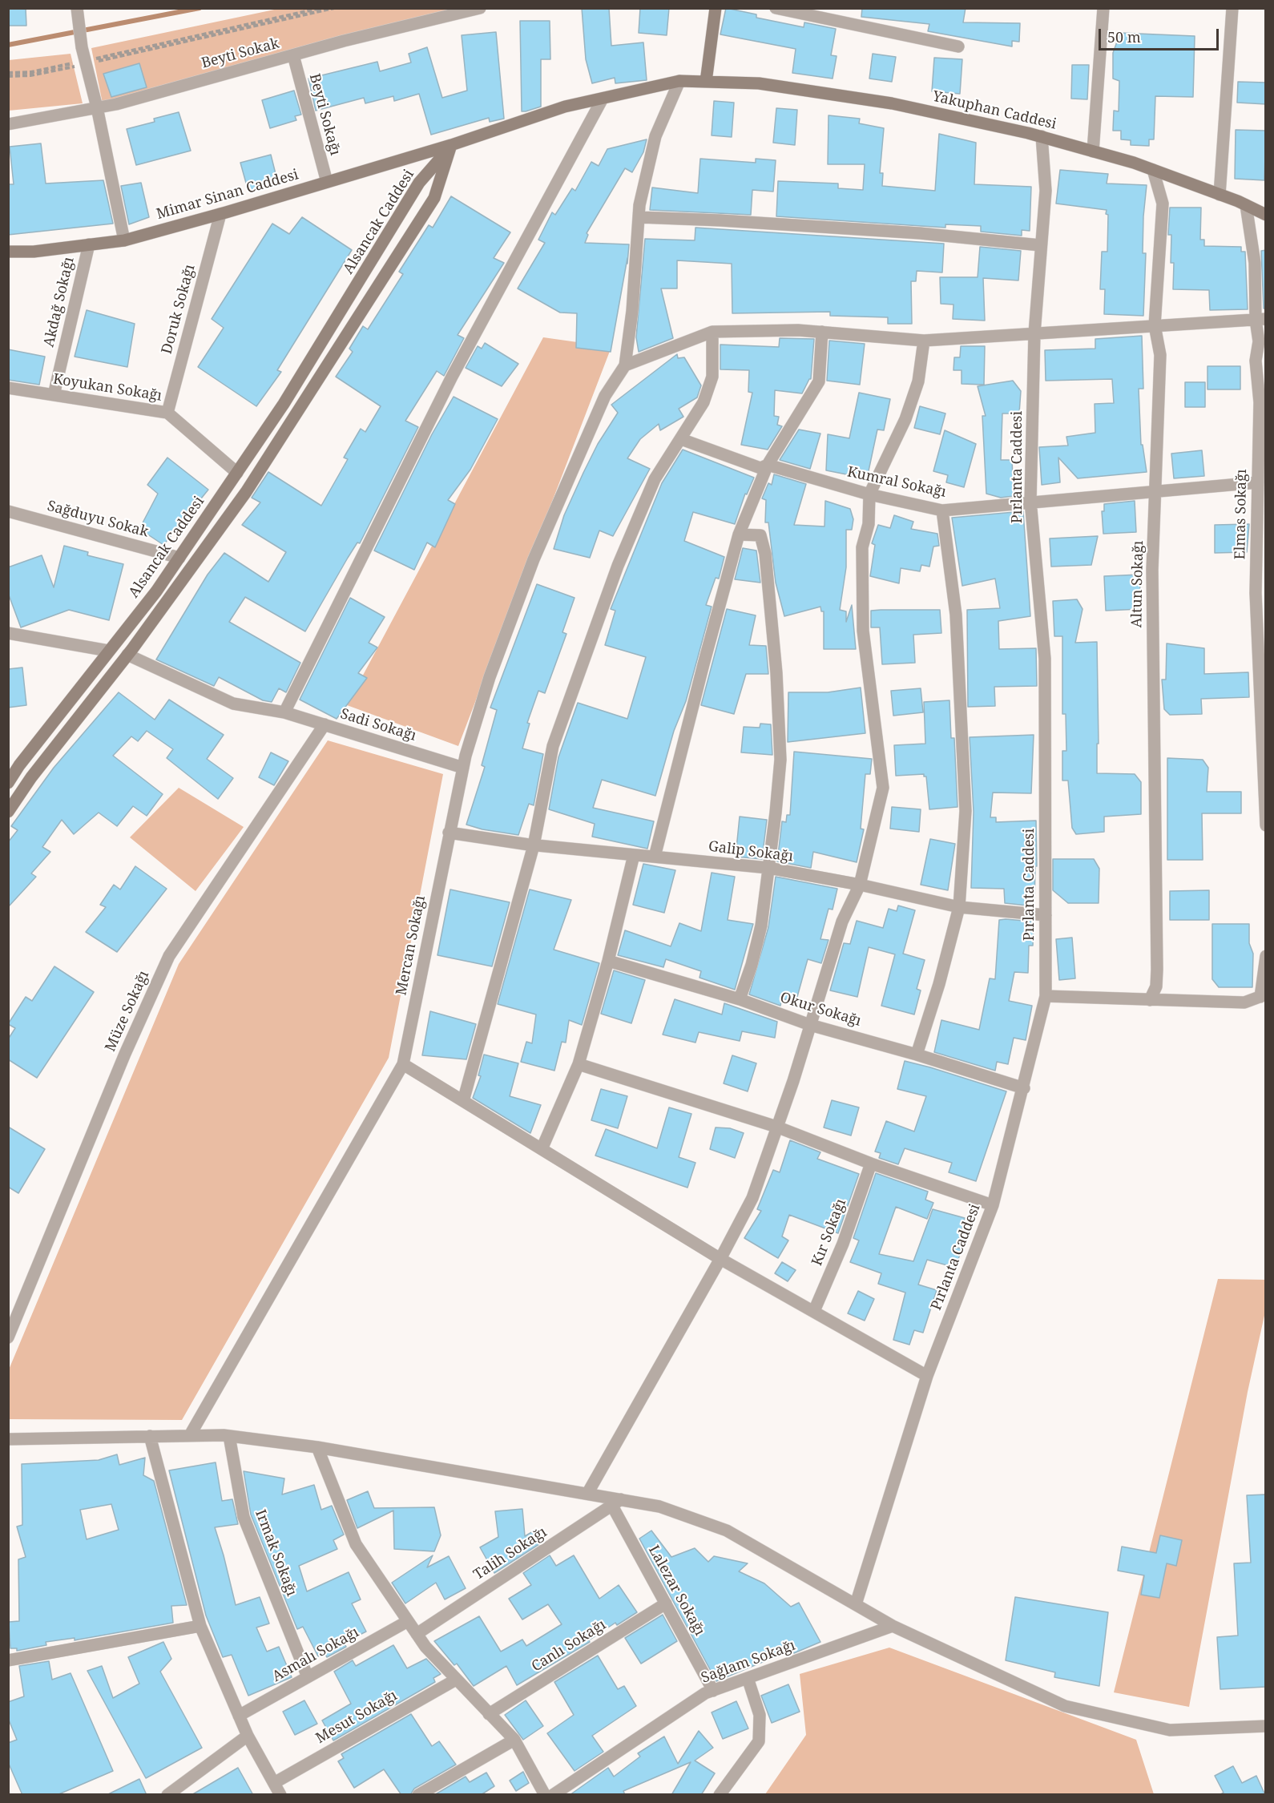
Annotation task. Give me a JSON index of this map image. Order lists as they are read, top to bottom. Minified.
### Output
{"streets":{"street":["Beyti Sokak","Yakuphan Caddesi","Beyti Sokağı","Mimar Sinan Caddesi","Alsancak Caddesi","Akdağ Sokağı","Doruk Sokağı","Koyukan Sokağı","Pırlanta Caddesi","Kumral Sokağı","Elmas Sokağı","Sağduyu Sokak","Altun Sokağı","Sadi Sokağı","Galip Sokağı","Mercan Sokağı","Okur Sokağı","Müze Sokağı","Kır Sokağı","Irmak Sokağı","Talih Sokağı","Lalezar Sokağı","Canlı Sokağı","Asmalı Sokağı","Sağlam Sokağı","Mesut Sokağı"]},"crossings":[["Beyti Sokak","Beyti Sokağı"],["Yakuphan Caddesi","Mimar Sinan Caddesi"],["Yakuphan Caddesi","Pırlanta Caddesi"],["Yakuphan Caddesi","Elmas Sokağı"],["Yakuphan Caddesi","Altun Sokağı"],["Beyti Sokağı","Mimar Sinan Caddesi"],["Mimar Sinan Caddesi","Alsancak Caddesi"],["Mimar Sinan Caddesi","Akdağ Sokağı"],["Mimar Sinan Caddesi","Doruk Sokağı"],["Alsancak Caddesi","Koyukan Sokağı"],["Alsancak Caddesi","Sağduyu Sokak"],["Akdağ Sokağı","Koyukan Sokağı"],["Doruk Sokağı","Koyukan Sokağı"],["Pırlanta Caddesi","Kumral Sokağı"],["Pırlanta Caddesi","Galip Sokağı"],["Pırlanta Caddesi","Okur Sokağı"],["Kumral Sokağı","Elmas Sokağı"],["Kumral Sokağı","Altun Sokağı"],["Sadi Sokağı","Mercan Sokağı"],["Sadi Sokağı","Müze Sokağı"],["Galip Sokağı","Mercan Sokağı"],["Irmak Sokağı","Asmalı Sokağı"],["Talih Sokağı","Lalezar Sokağı"],["Lalezar Sokağı","Canlı Sokağı"],["Lalezar Sokağı","Sağlam Sokağı"]],"scale_bar":"50 m"}
